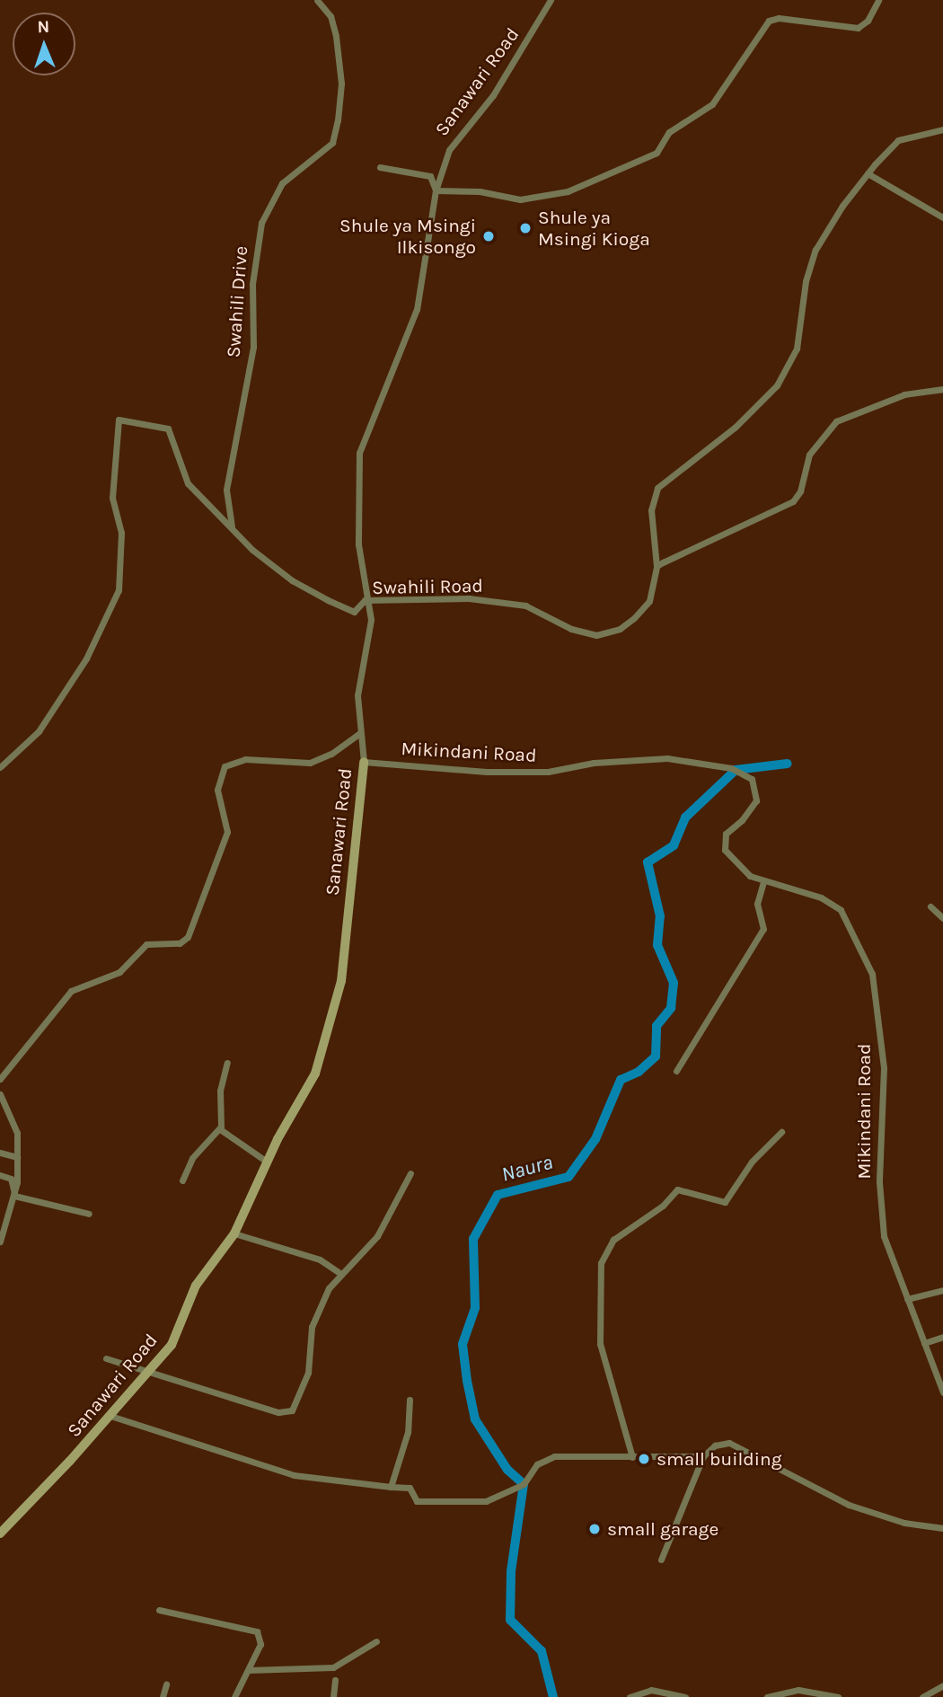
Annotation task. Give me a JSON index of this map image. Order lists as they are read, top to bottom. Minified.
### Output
{"streets":{"street":["Sanawari Road","Swahili Drive","Swahili Road","Mikindani Road"]},"crossings":[["Sanawari Road","Swahili Road"],["Sanawari Road","Mikindani Road"],["Swahili Drive","Swahili Road"]],"water":["Naura"],"places":["Shule ya Msingi Kioga","Shule ya Msingi Ilkisongo","small building","small garage"],"north":"top"}
